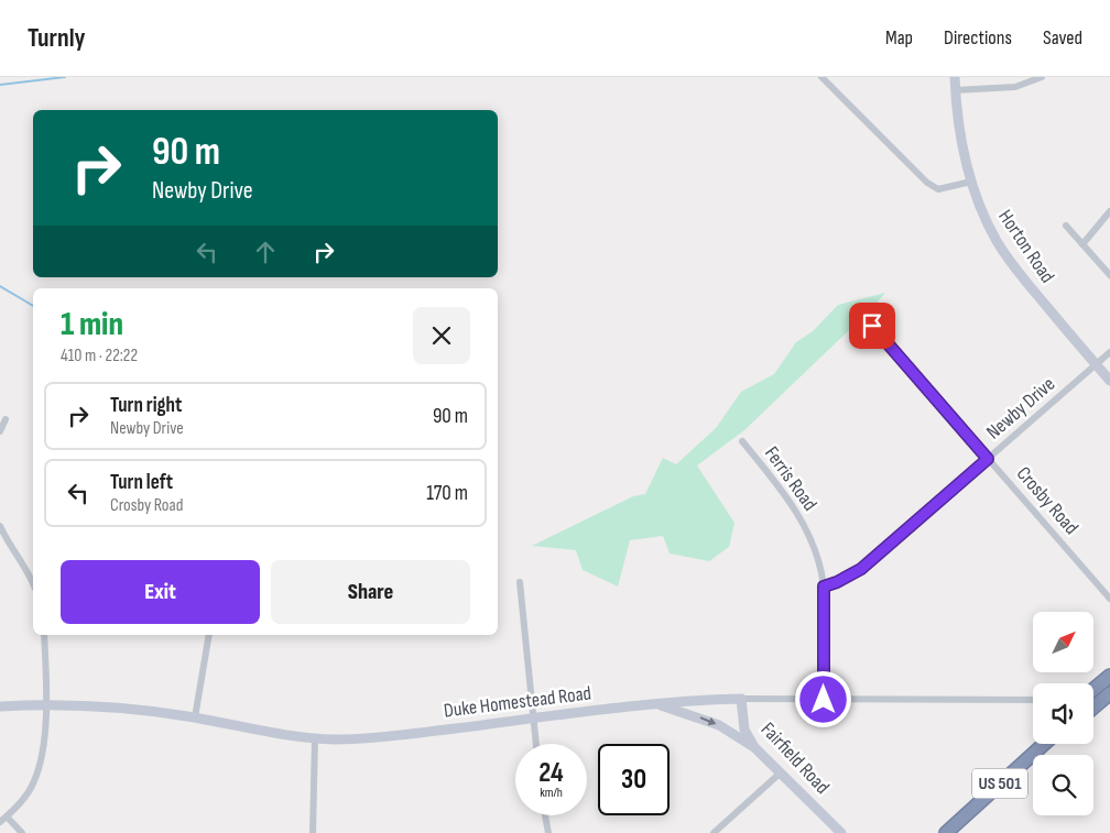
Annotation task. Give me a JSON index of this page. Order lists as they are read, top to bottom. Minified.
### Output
{"streets":{"highway":["US 501"],"street":["Horton Road","Newby Drive","Ferris Road","Crosby Road","Duke Homestead Road","Fairfield Road"]},"crossings":[["Horton Road","Newby Drive"],["Newby Drive","Ferris Road"],["Newby Drive","Crosby Road"],["Ferris Road","Duke Homestead Road"],["Duke Homestead Road","Fairfield Road"]],"north":"top right","page":{"header":"Turnly","nav":["Map","Directions","Saved"],"turn":["90 m","Newby Drive"],"heading":["1 min","410 m · 22:22"],"list":[{"name":"Turn right","note":"Newby Drive","value":"90 m"},{"name":"Turn left","note":"Crosby Road","value":"170 m"}],"buttons":["Exit","Share"],"speed":"24 km/h","limit":"30"}}
